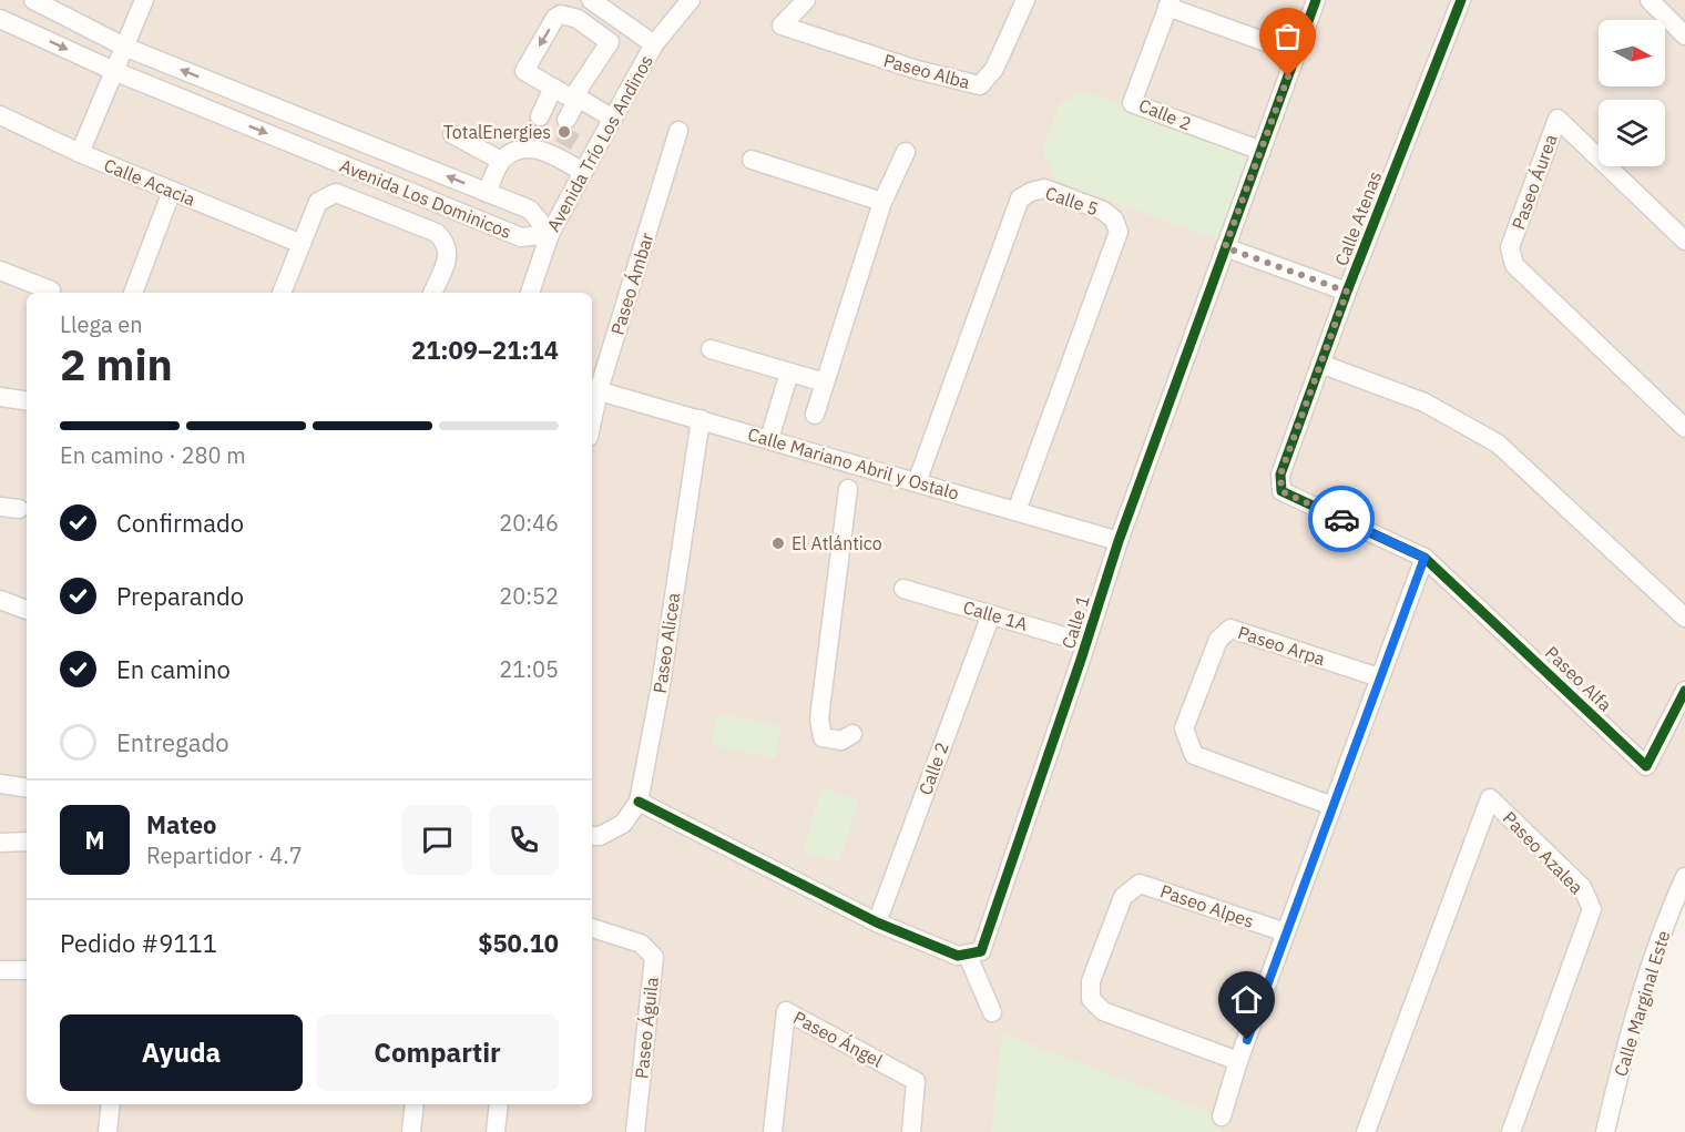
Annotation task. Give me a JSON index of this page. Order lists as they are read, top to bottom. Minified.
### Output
{"streets":{"street":["Paseo Alba","Calle 2","Avenida Trío Los Andinos","Calle Acacia","Paseo Áurea","Avenida Los Dominicos","Calle 5","Calle Atenas","Paseo Ámbar","Calle Mariano Abril y Ostalo","Calle 1A","Calle 1","Paseo Alicea","Paseo Arpa","Paseo Alfa","Paseo Azalea","Paseo Alpes","Calle Marginal Este","Paseo Águila","Paseo Ángel"]},"crossings":[["Calle 2","Calle 1A"],["Calle 2","Calle 1"],["Avenida Trío Los Andinos","Avenida Los Dominicos"],["Calle 5","Calle Mariano Abril y Ostalo"],["Calle Atenas","Paseo Alfa"],["Paseo Ámbar","Calle Mariano Abril y Ostalo"],["Calle Mariano Abril y Ostalo","Calle 1"],["Calle Mariano Abril y Ostalo","Paseo Alicea"],["Calle 1A","Calle 1"]],"places":["TotalEnergies","El Atlántico"],"north":"right","page":{"heading":["2 min","Llega en","21:09–21:14"],"panel":["Mateo","Repartidor · 4.7","Pedido #9111","$50.10"],"bar":"En camino · 280 m","list":[["Confirmado","20:46"],["Preparando","20:52"],["En camino","21:05"],"Entregado"],"round":"M","buttons":["Ayuda","Compartir"]}}
